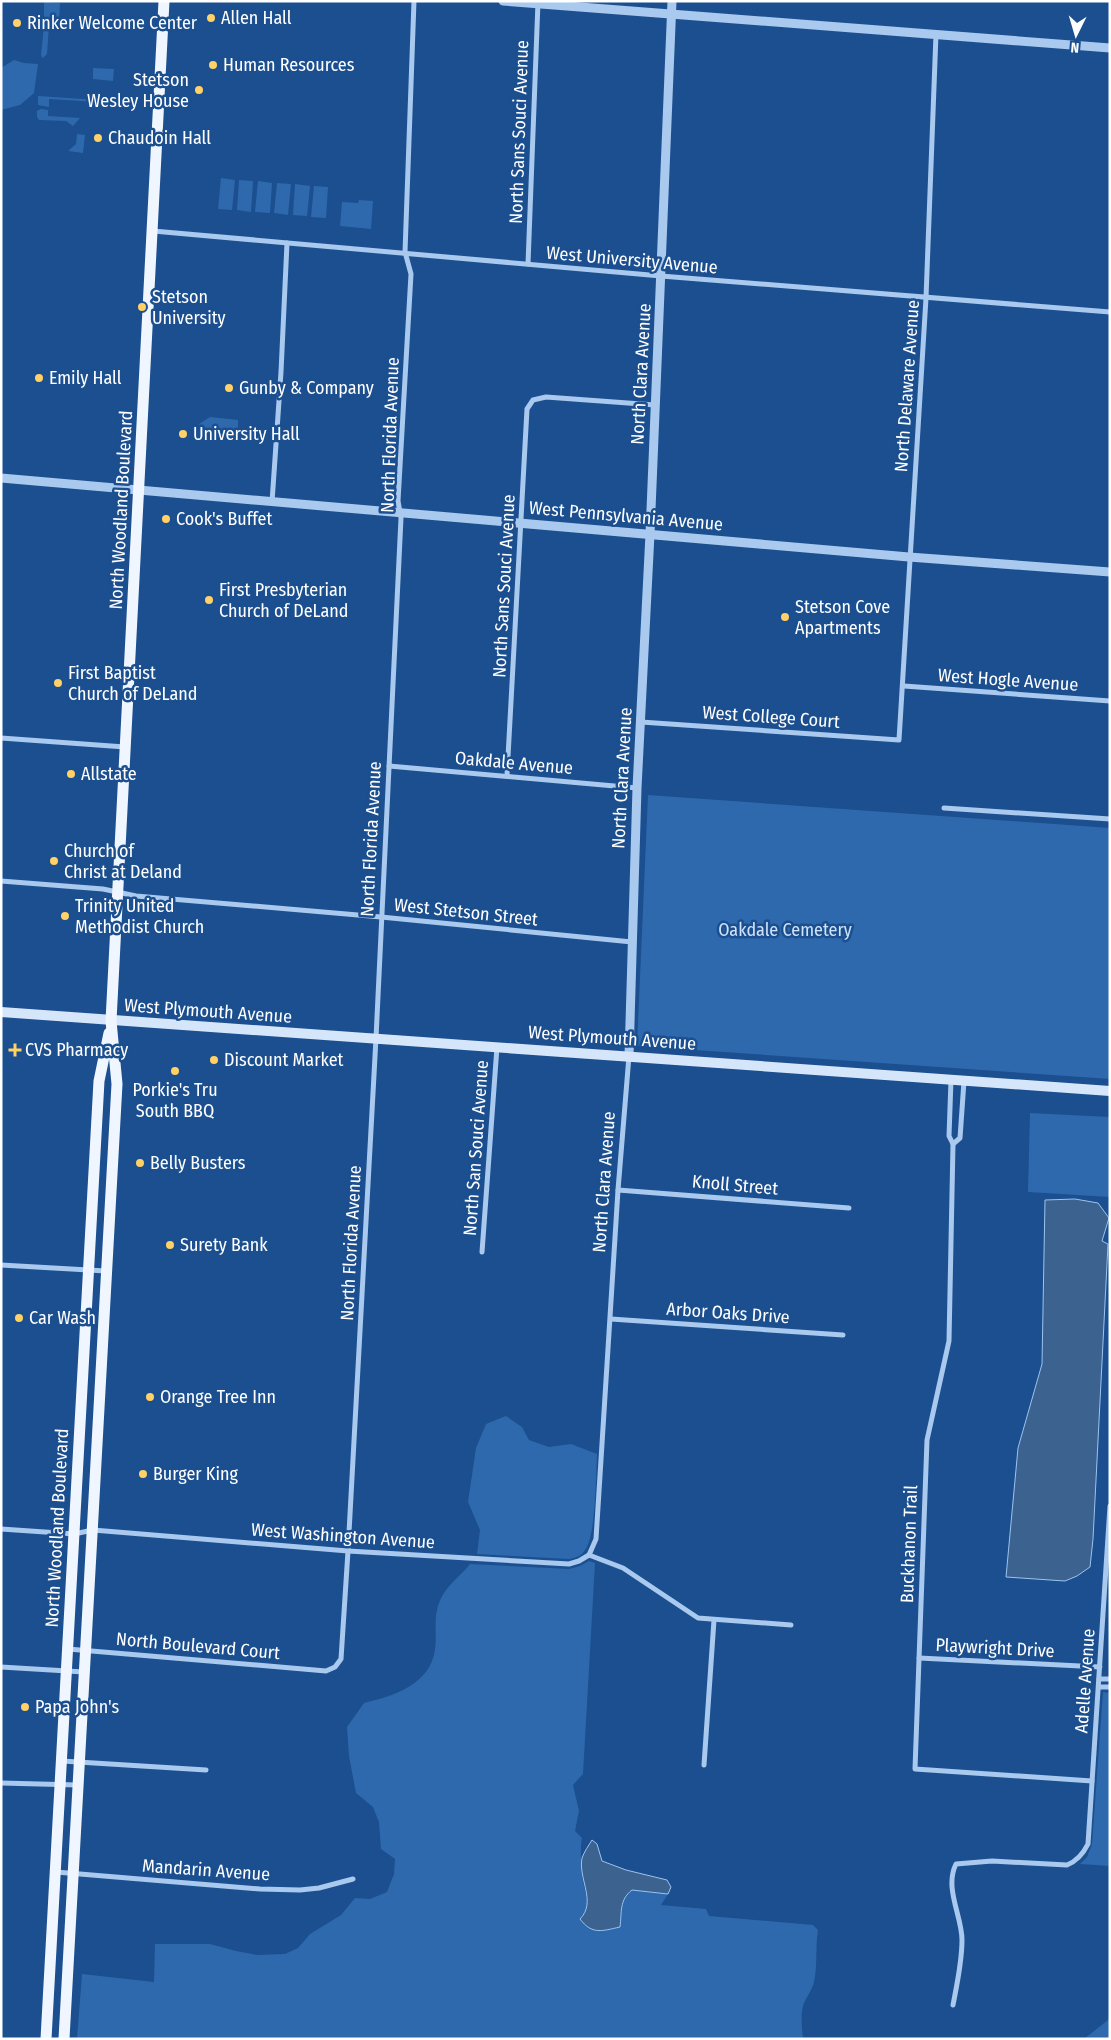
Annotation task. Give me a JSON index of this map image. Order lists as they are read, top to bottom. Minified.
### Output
{"streets":{"main road":["North Woodland Boulevard","West Plymouth Avenue"],"street":["North Sans Souci Avenue","West University Avenue","North Clara Avenue","North Delaware Avenue","North Florida Avenue","West Pennsylvania Avenue","West Hogle Avenue","West College Court","Oakdale Avenue","West Stetson Street","North San Souci Avenue","Knoll Street","Arbor Oaks Drive","West Washington Avenue","Buckhanon Trail","North Boulevard Court","Playwright Drive","Adelle Avenue","Mandarin Avenue"]},"crossings":[["North Sans Souci Avenue","West University Avenue"],["North Sans Souci Avenue","North Clara Avenue"],["North Sans Souci Avenue","West Pennsylvania Avenue"],["North Sans Souci Avenue","Oakdale Avenue"],["West University Avenue","North Clara Avenue"],["West University Avenue","North Delaware Avenue"],["West University Avenue","North Florida Avenue"],["West University Avenue","North Woodland Boulevard"],["North Clara Avenue","West Pennsylvania Avenue"],["North Clara Avenue","West College Court"],["North Clara Avenue","Oakdale Avenue"],["North Clara Avenue","West Stetson Street"],["North Clara Avenue","West Plymouth Avenue"],["North Clara Avenue","Knoll Street"],["North Clara Avenue","Arbor Oaks Drive"],["North Clara Avenue","West Washington Avenue"],["North Delaware Avenue","West Pennsylvania Avenue"],["North Delaware Avenue","West Hogle Avenue"],["North Delaware Avenue","West College Court"],["North Florida Avenue","West Pennsylvania Avenue"],["North Florida Avenue","Oakdale Avenue"],["North Florida Avenue","West Stetson Street"],["North Florida Avenue","West Plymouth Avenue"],["North Florida Avenue","West Washington Avenue"],["North Florida Avenue","North Boulevard Court"],["North Woodland Boulevard","West Pennsylvania Avenue"],["North Woodland Boulevard","West Stetson Street"],["North Woodland Boulevard","West Plymouth Avenue"],["North Woodland Boulevard","West Washington Avenue"],["North Woodland Boulevard","North Boulevard Court"],["North Woodland Boulevard","Mandarin Avenue"],["West Plymouth Avenue","North San Souci Avenue"],["West Plymouth Avenue","Buckhanon Trail"],["Buckhanon Trail","Playwright Drive"],["Buckhanon Trail","Adelle Avenue"],["Playwright Drive","Adelle Avenue"]],"parks":["Oakdale Cemetery"],"places":{"other":["Allen Hall","Rinker Welcome Center","Human Resources","Stetson Wesley House","Chaudoin Hall","Stetson University","Emily Hall","Gunby & Company","University Hall","Cook's Buffet","First Presbyterian Church of DeLand","Stetson Cove Apartments","First Baptist Church of DeLand","Allstate","Church of Christ at Deland","Trinity United Methodist Church","Discount Market","Porkie's Tru South BBQ","Belly Busters","Surety Bank","Car Wash","Orange Tree Inn","Burger King","Papa John's"],"health":["CVS Pharmacy"]},"north":"bottom"}
